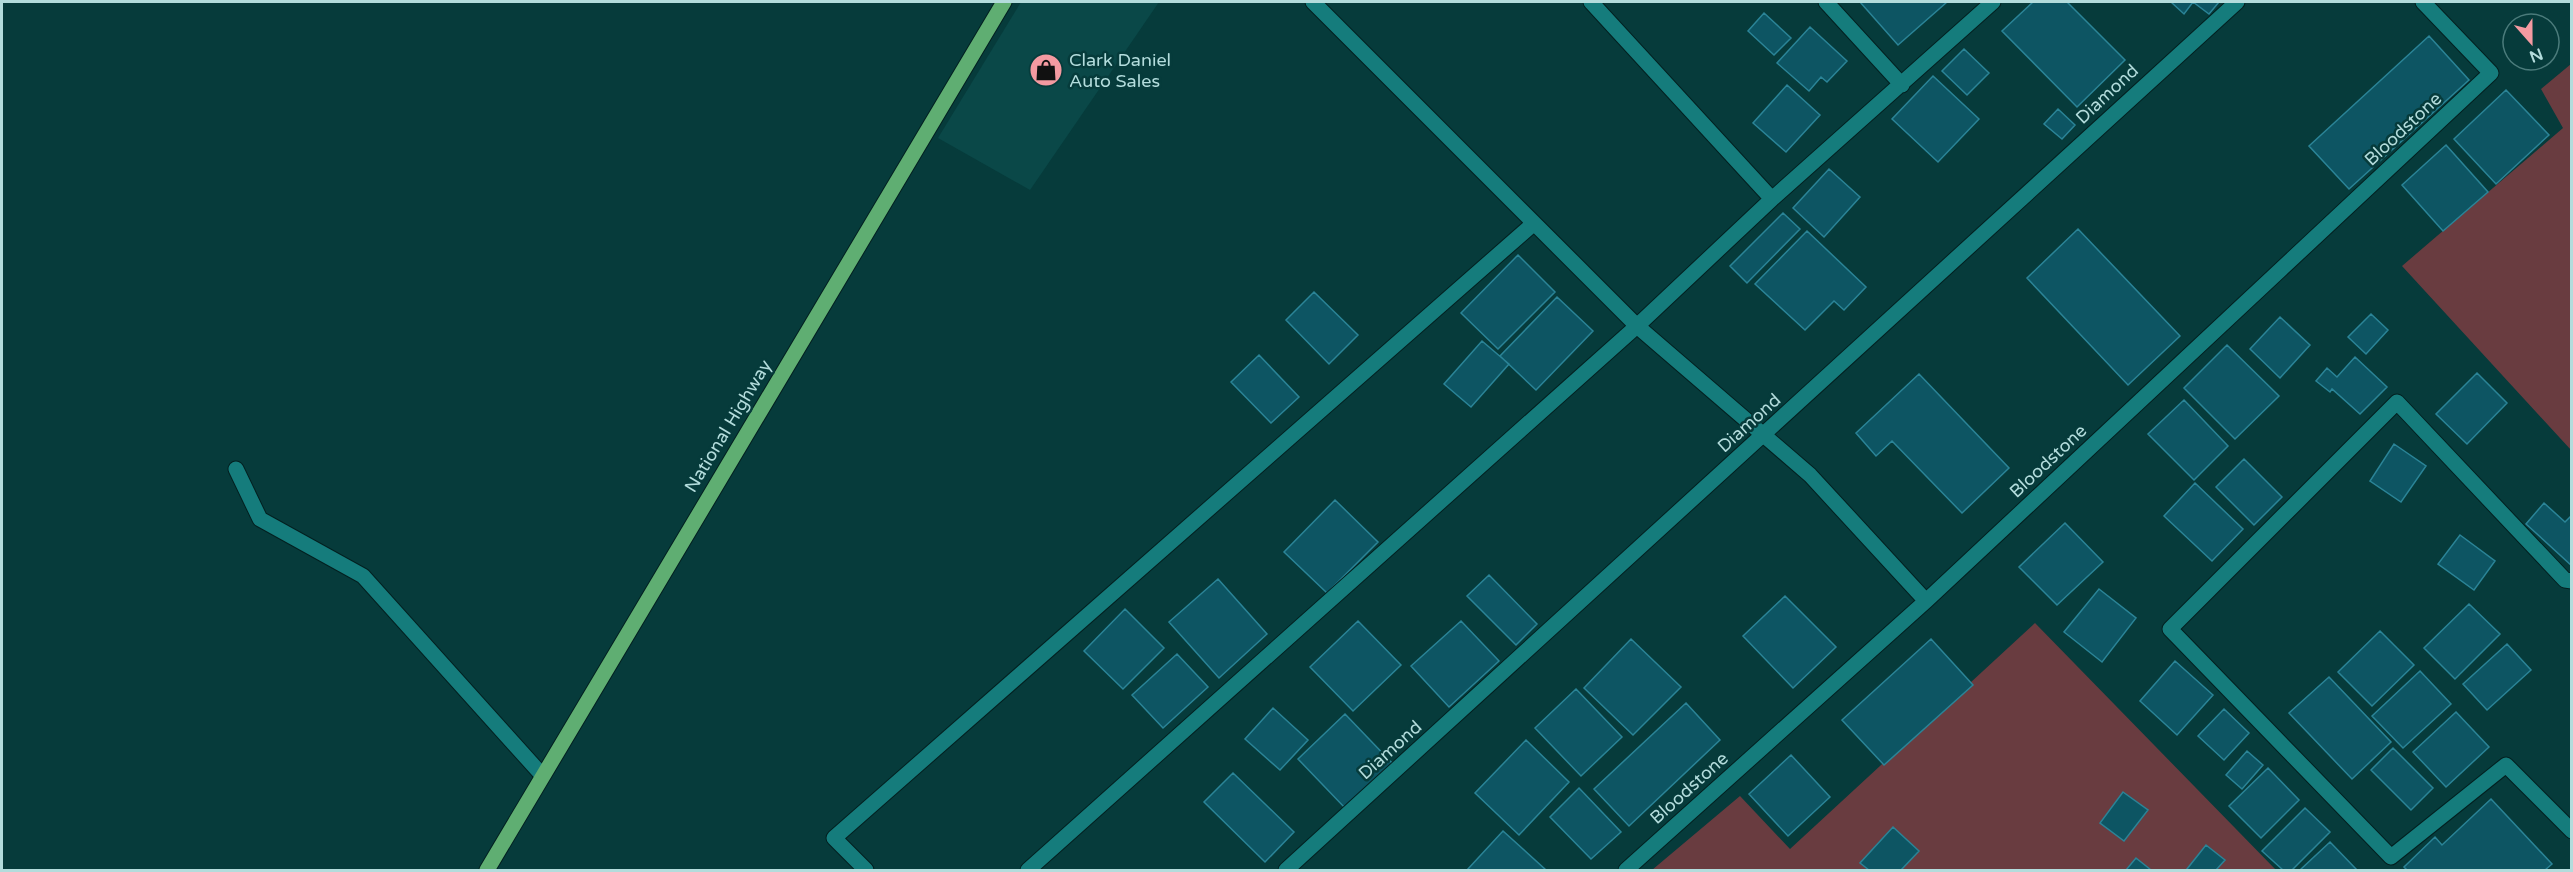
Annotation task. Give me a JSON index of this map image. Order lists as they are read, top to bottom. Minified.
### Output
{"streets":{"main road":["National Highway"],"street":["Diamond","Bloodstone"]},"places":{"shop":["Clark Daniel Auto Sales"]},"north":"bottom"}
